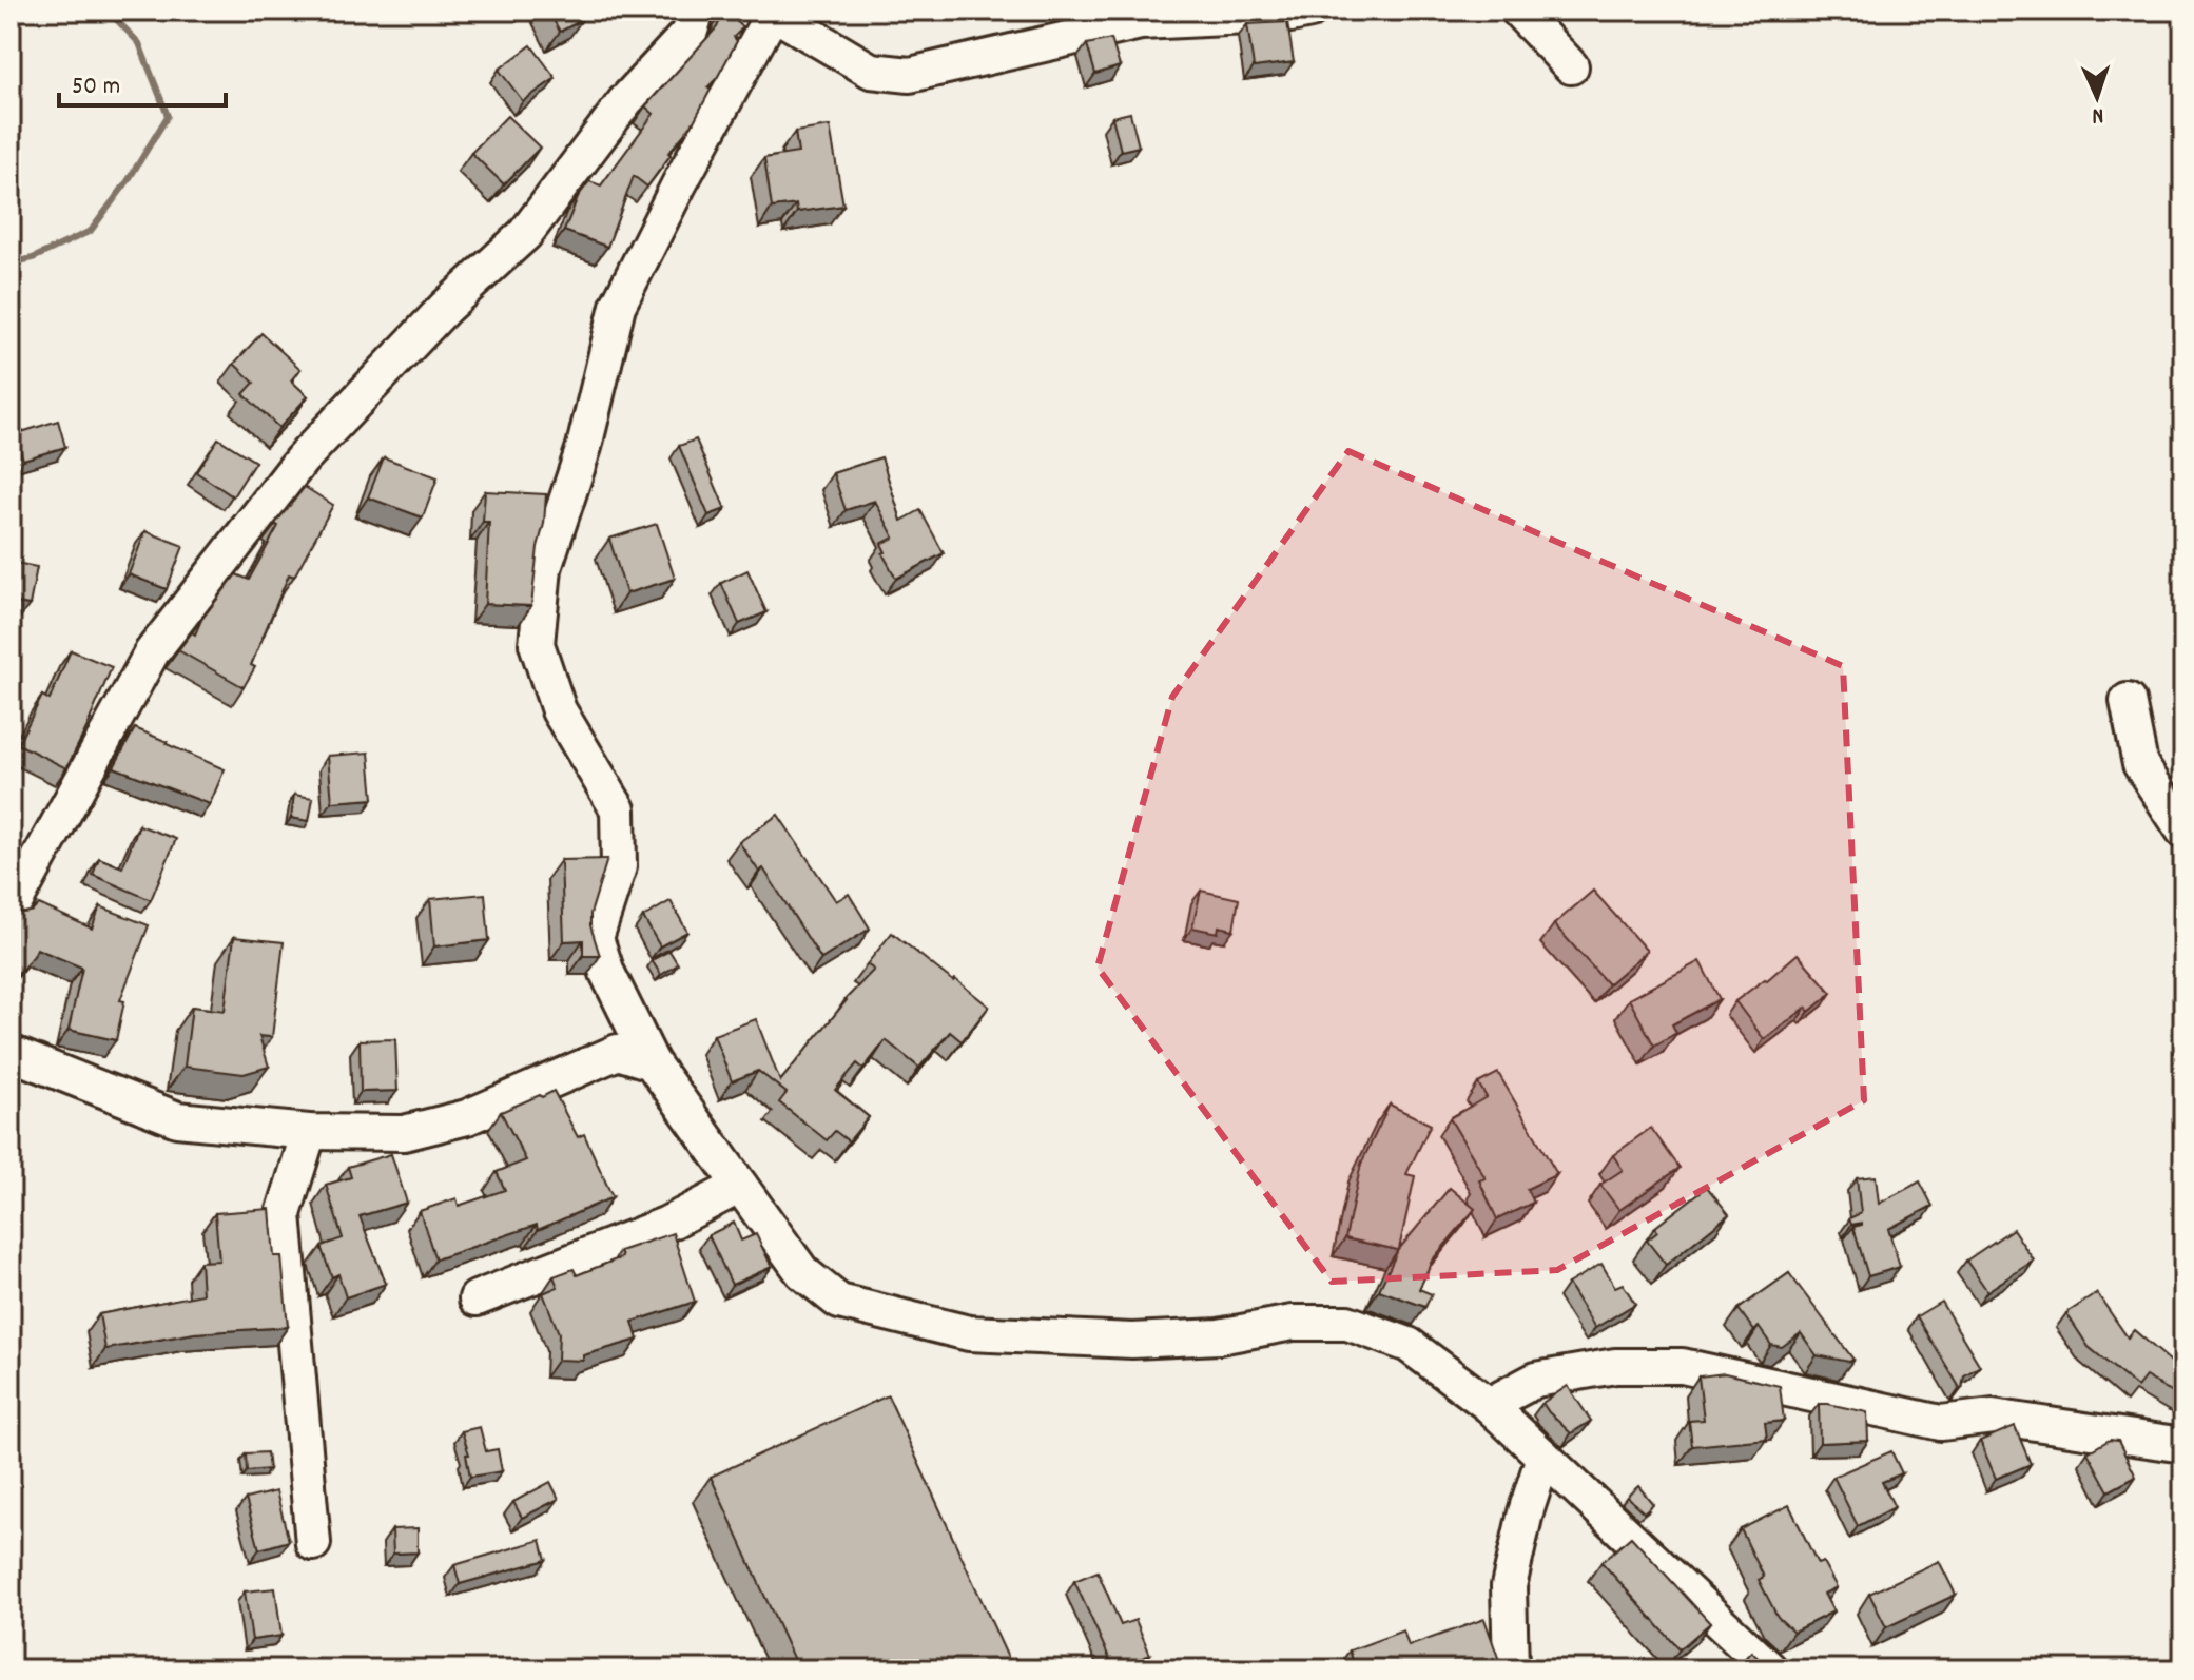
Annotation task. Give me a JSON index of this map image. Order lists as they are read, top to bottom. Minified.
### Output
{"scale_bar":"50 m","north":"bottom"}
